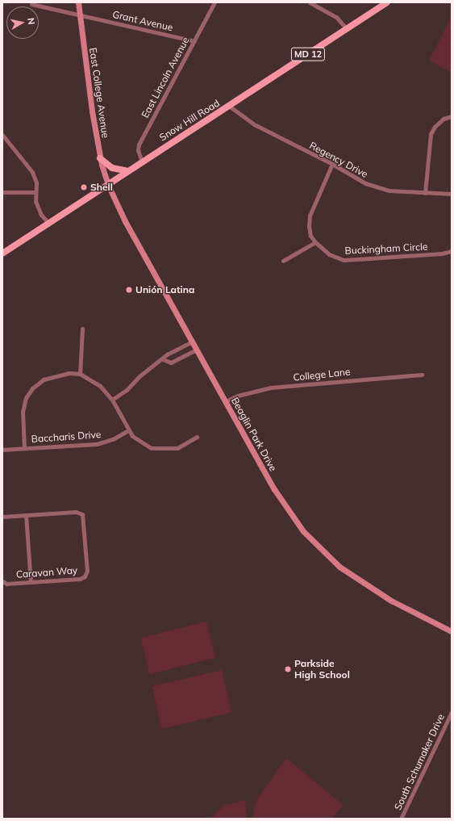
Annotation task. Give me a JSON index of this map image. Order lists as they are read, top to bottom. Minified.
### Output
{"streets":{"main road":["MD 12","East College Avenue","Snow Hill Road","Beaglin Park Drive"],"street":["Grant Avenue","East Lincoln Avenue","Regency Drive","Buckingham Circle","College Lane","Baccharis Drive","Caravan Way","South Schumaker Drive"]},"crossings":[["Grant Avenue","East Lincoln Avenue"],["Grant Avenue","East College Avenue"],["East Lincoln Avenue","Snow Hill Road"],["East College Avenue","Snow Hill Road"],["East College Avenue","Beaglin Park Drive"],["Snow Hill Road","Regency Drive"],["Snow Hill Road","Beaglin Park Drive"],["Regency Drive","Buckingham Circle"],["College Lane","Beaglin Park Drive"]],"places":["Shell","Unión Latina","Parkside High School"],"north":"right"}
